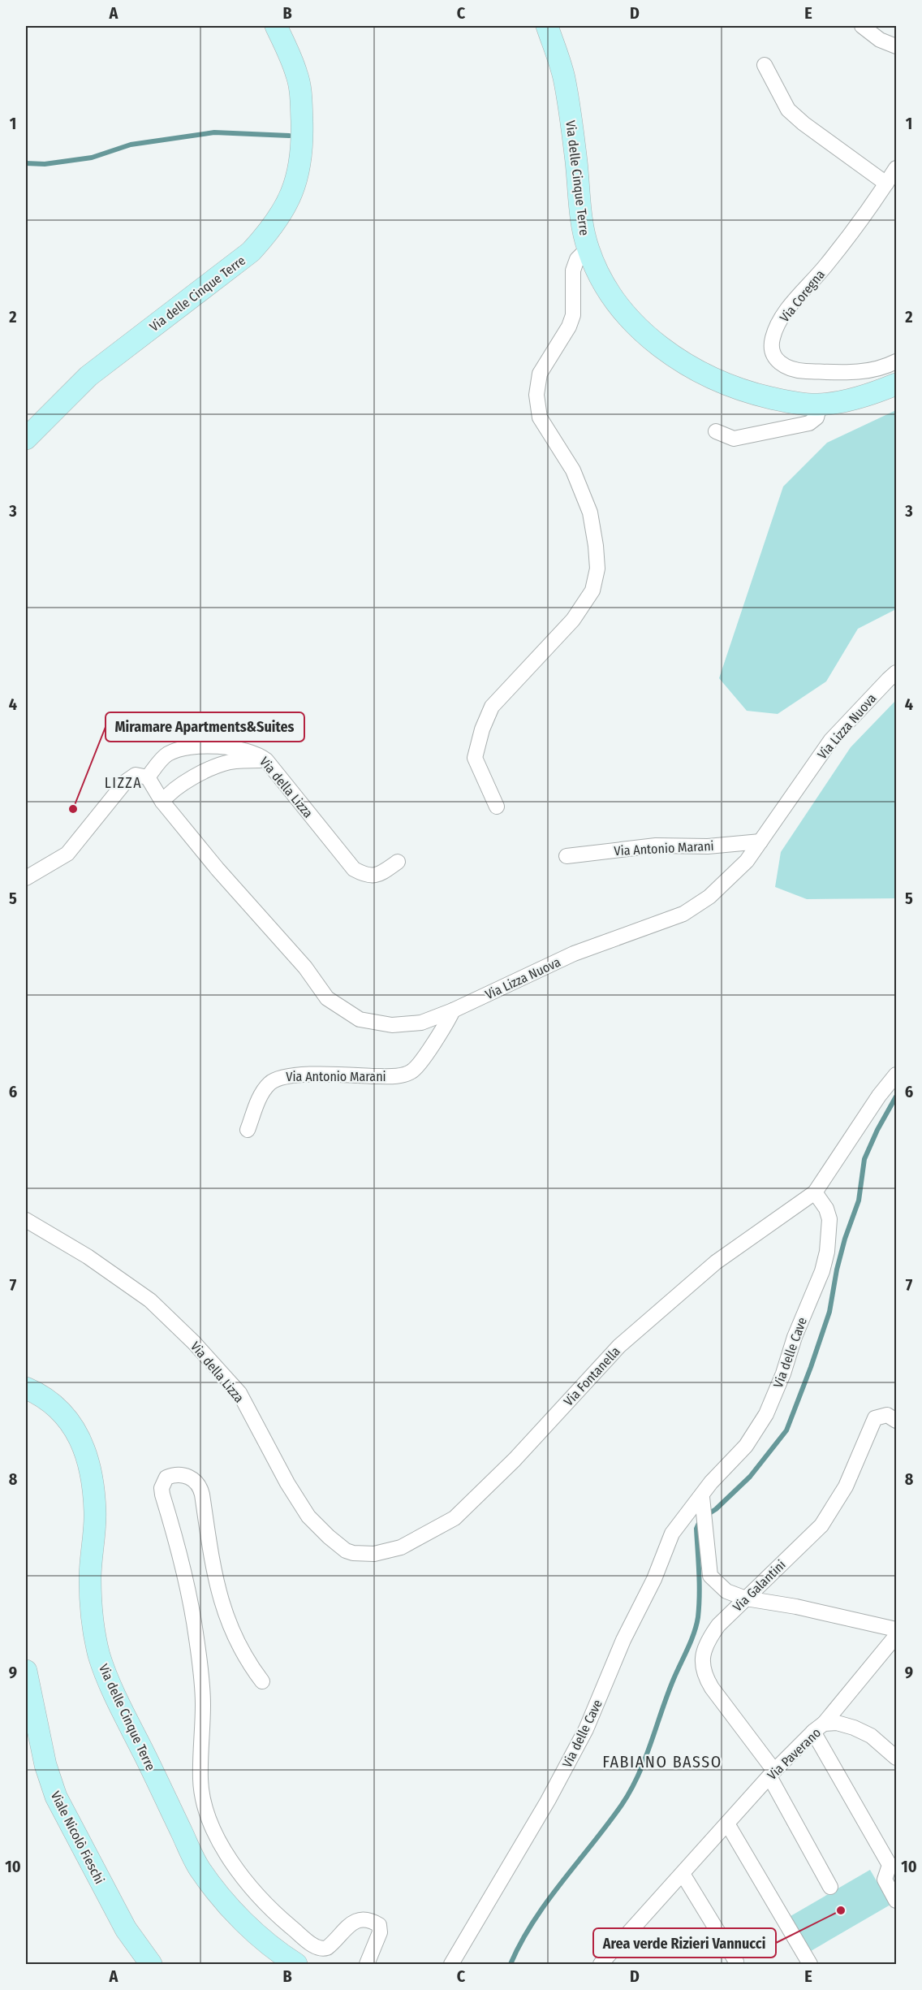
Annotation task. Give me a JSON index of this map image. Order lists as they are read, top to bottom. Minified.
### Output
{"streets":{"main road":["Via delle Cinque Terre","Viale Nicolò Fieschi"],"street":["Via Coregna","Via Lizza Nuova","Via della Lizza","Via Antonio Marani","Via delle Cave","Via Fontanella","Via Galantini","Via Paverano"]},"crossings":[["Via Lizza Nuova","Via della Lizza"],["Via Lizza Nuova","Via Antonio Marani"],["Via della Lizza","Via Fontanella"],["Via delle Cave","Via Fontanella"],["Via Galantini","Via Paverano"]],"districts":["LIZZA","FABIANO BASSO"],"places":["Miramare Apartments&Suites","Area verde Rizieri Vannucci"],"grid":{"columns":["A","B","C","D","E"],"rows":["1","2","3","4","5","6","7","8","9","10"]}}
